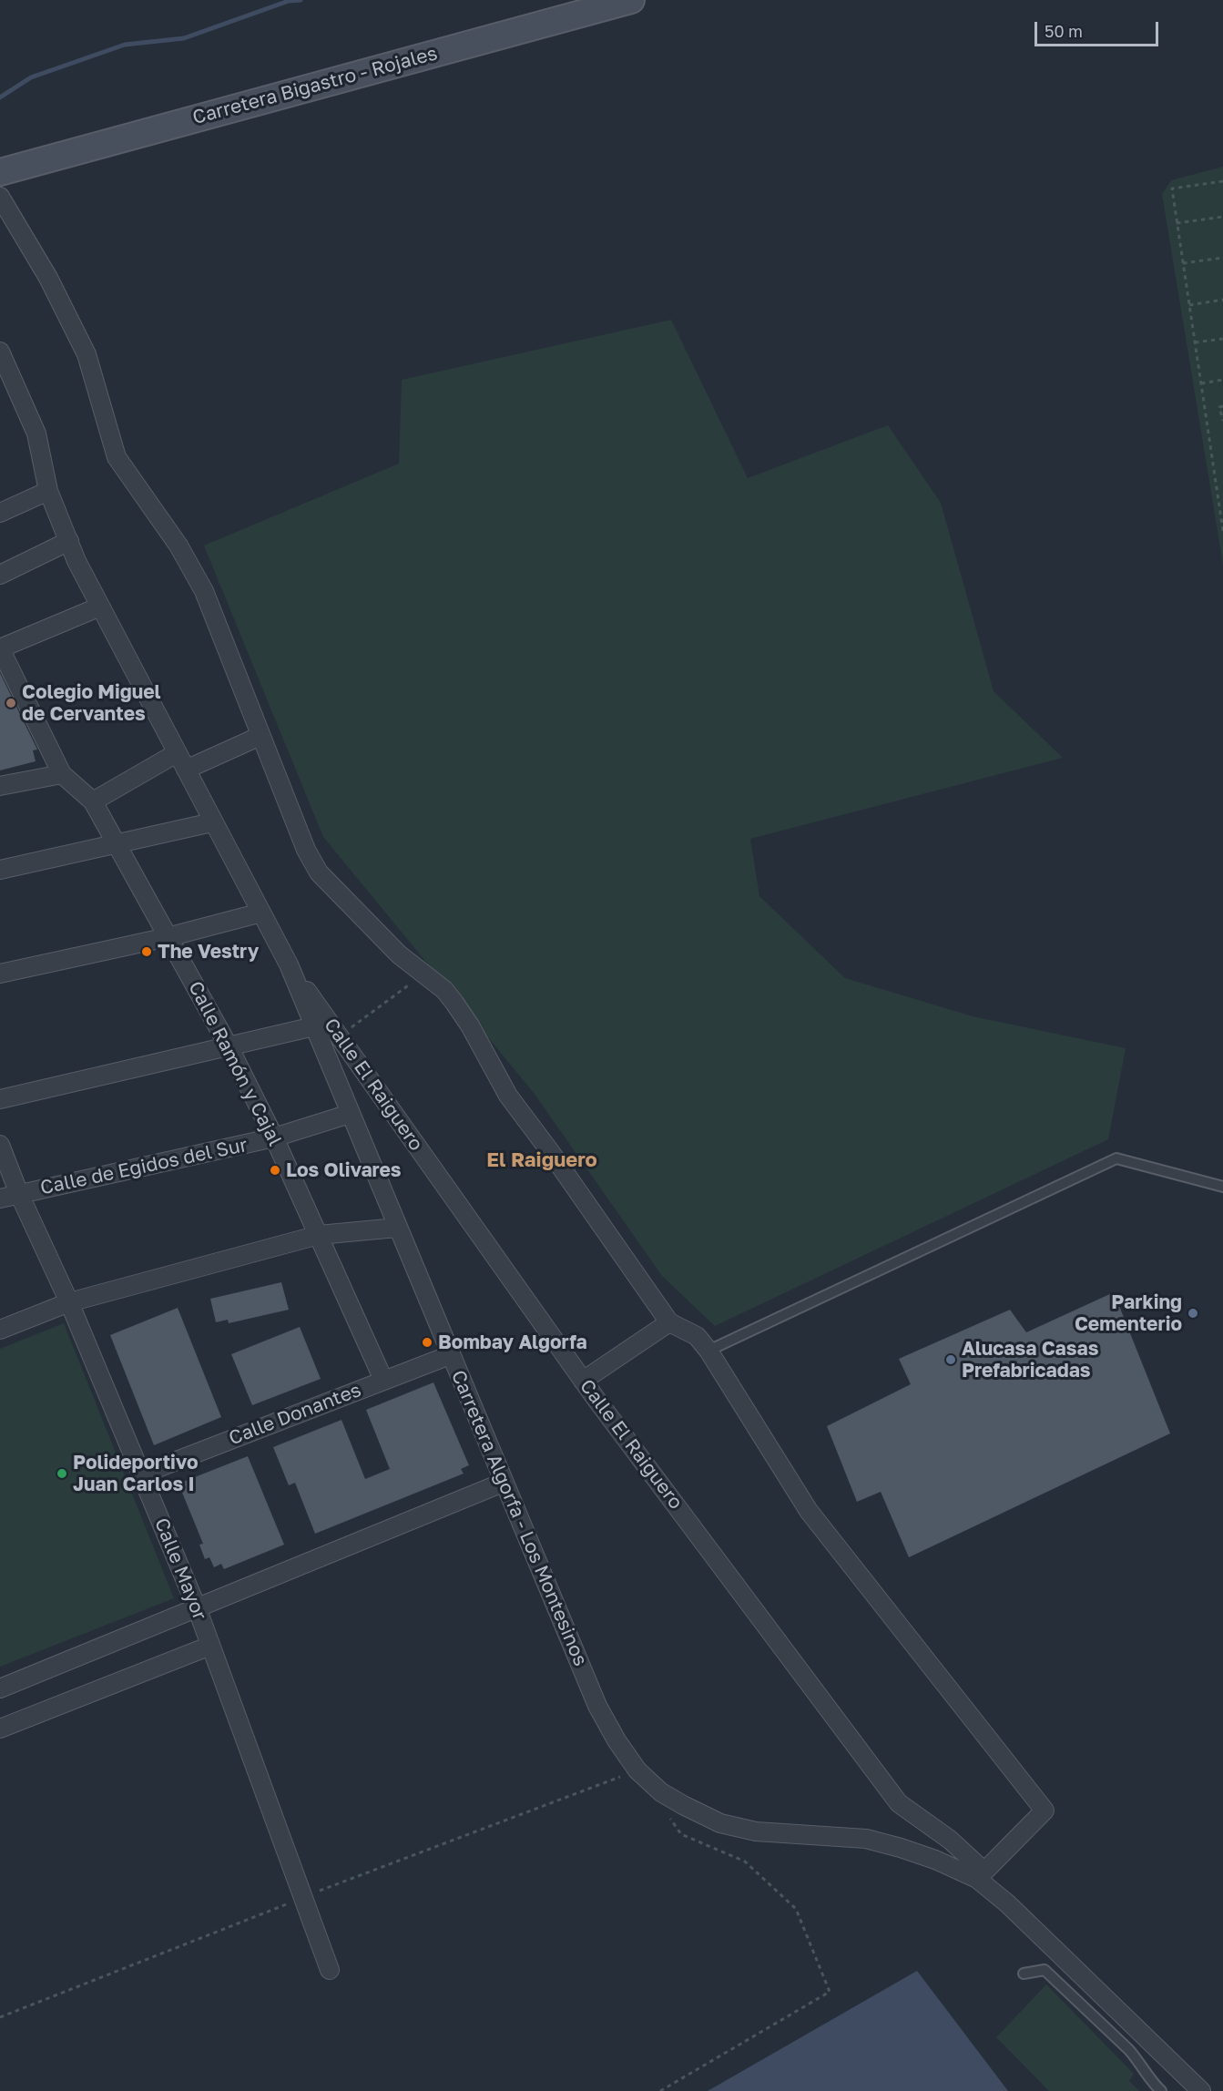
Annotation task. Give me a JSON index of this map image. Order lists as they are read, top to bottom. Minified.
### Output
{"streets":{"main road":["Carretera Bigastro - Rojales"],"street":["Calle Ramón y Cajal","Calle El Raiguero","Calle de Egidos del Sur","Calle Donantes","Carretera Algorfa - Los Montesinos","Calle Mayor"]},"crossings":[["Calle Ramón y Cajal","Calle de Egidos del Sur"],["Calle Ramón y Cajal","Calle Donantes"],["Calle El Raiguero","Carretera Algorfa - Los Montesinos"],["Calle de Egidos del Sur","Carretera Algorfa - Los Montesinos"],["Calle de Egidos del Sur","Calle Mayor"],["Calle Donantes","Carretera Algorfa - Los Montesinos"],["Calle Donantes","Calle Mayor"]],"districts":["El Raiguero"],"places":["Colegio Miguel de Cervantes","The Vestry","Los Olivares","Parking Cementerio","Bombay Algorfa","Alucasa Casas Prefabricadas","Polideportivo Juan Carlos I"],"scale_bar":"50 m"}
